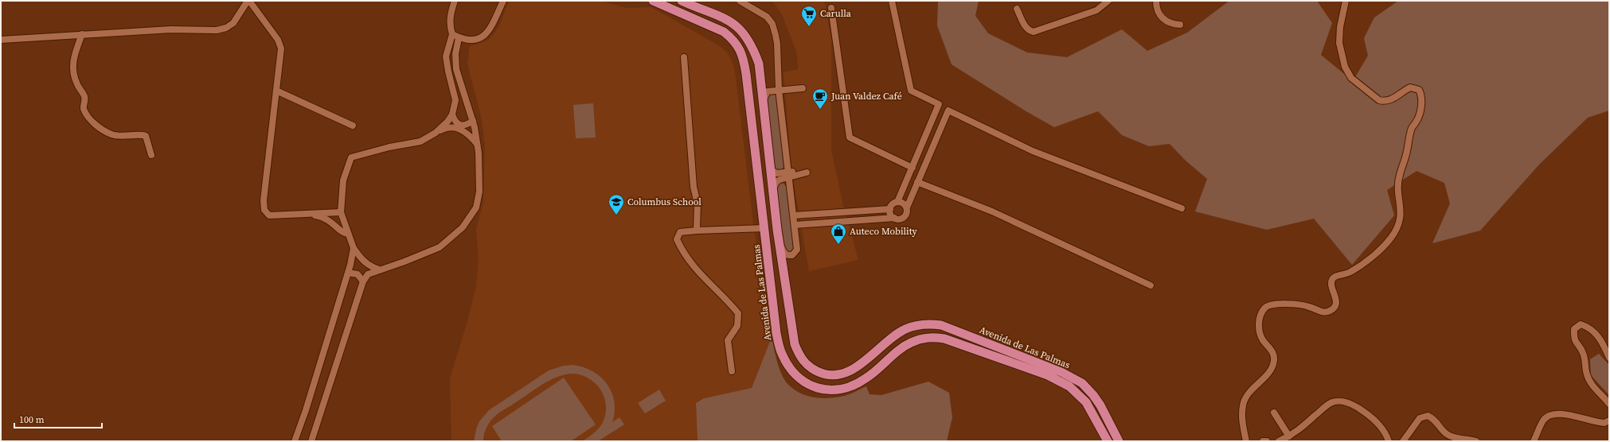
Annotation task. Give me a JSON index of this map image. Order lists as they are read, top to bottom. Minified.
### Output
{"streets":{"main road":["Avenida de Las Palmas"]},"places":{"supermarket":["Carulla"],"cafe":["Juan Valdez Café"],"school or university":["Columbus School"],"shop":["Auteco Mobility"]},"scale_bar":"100 m"}
